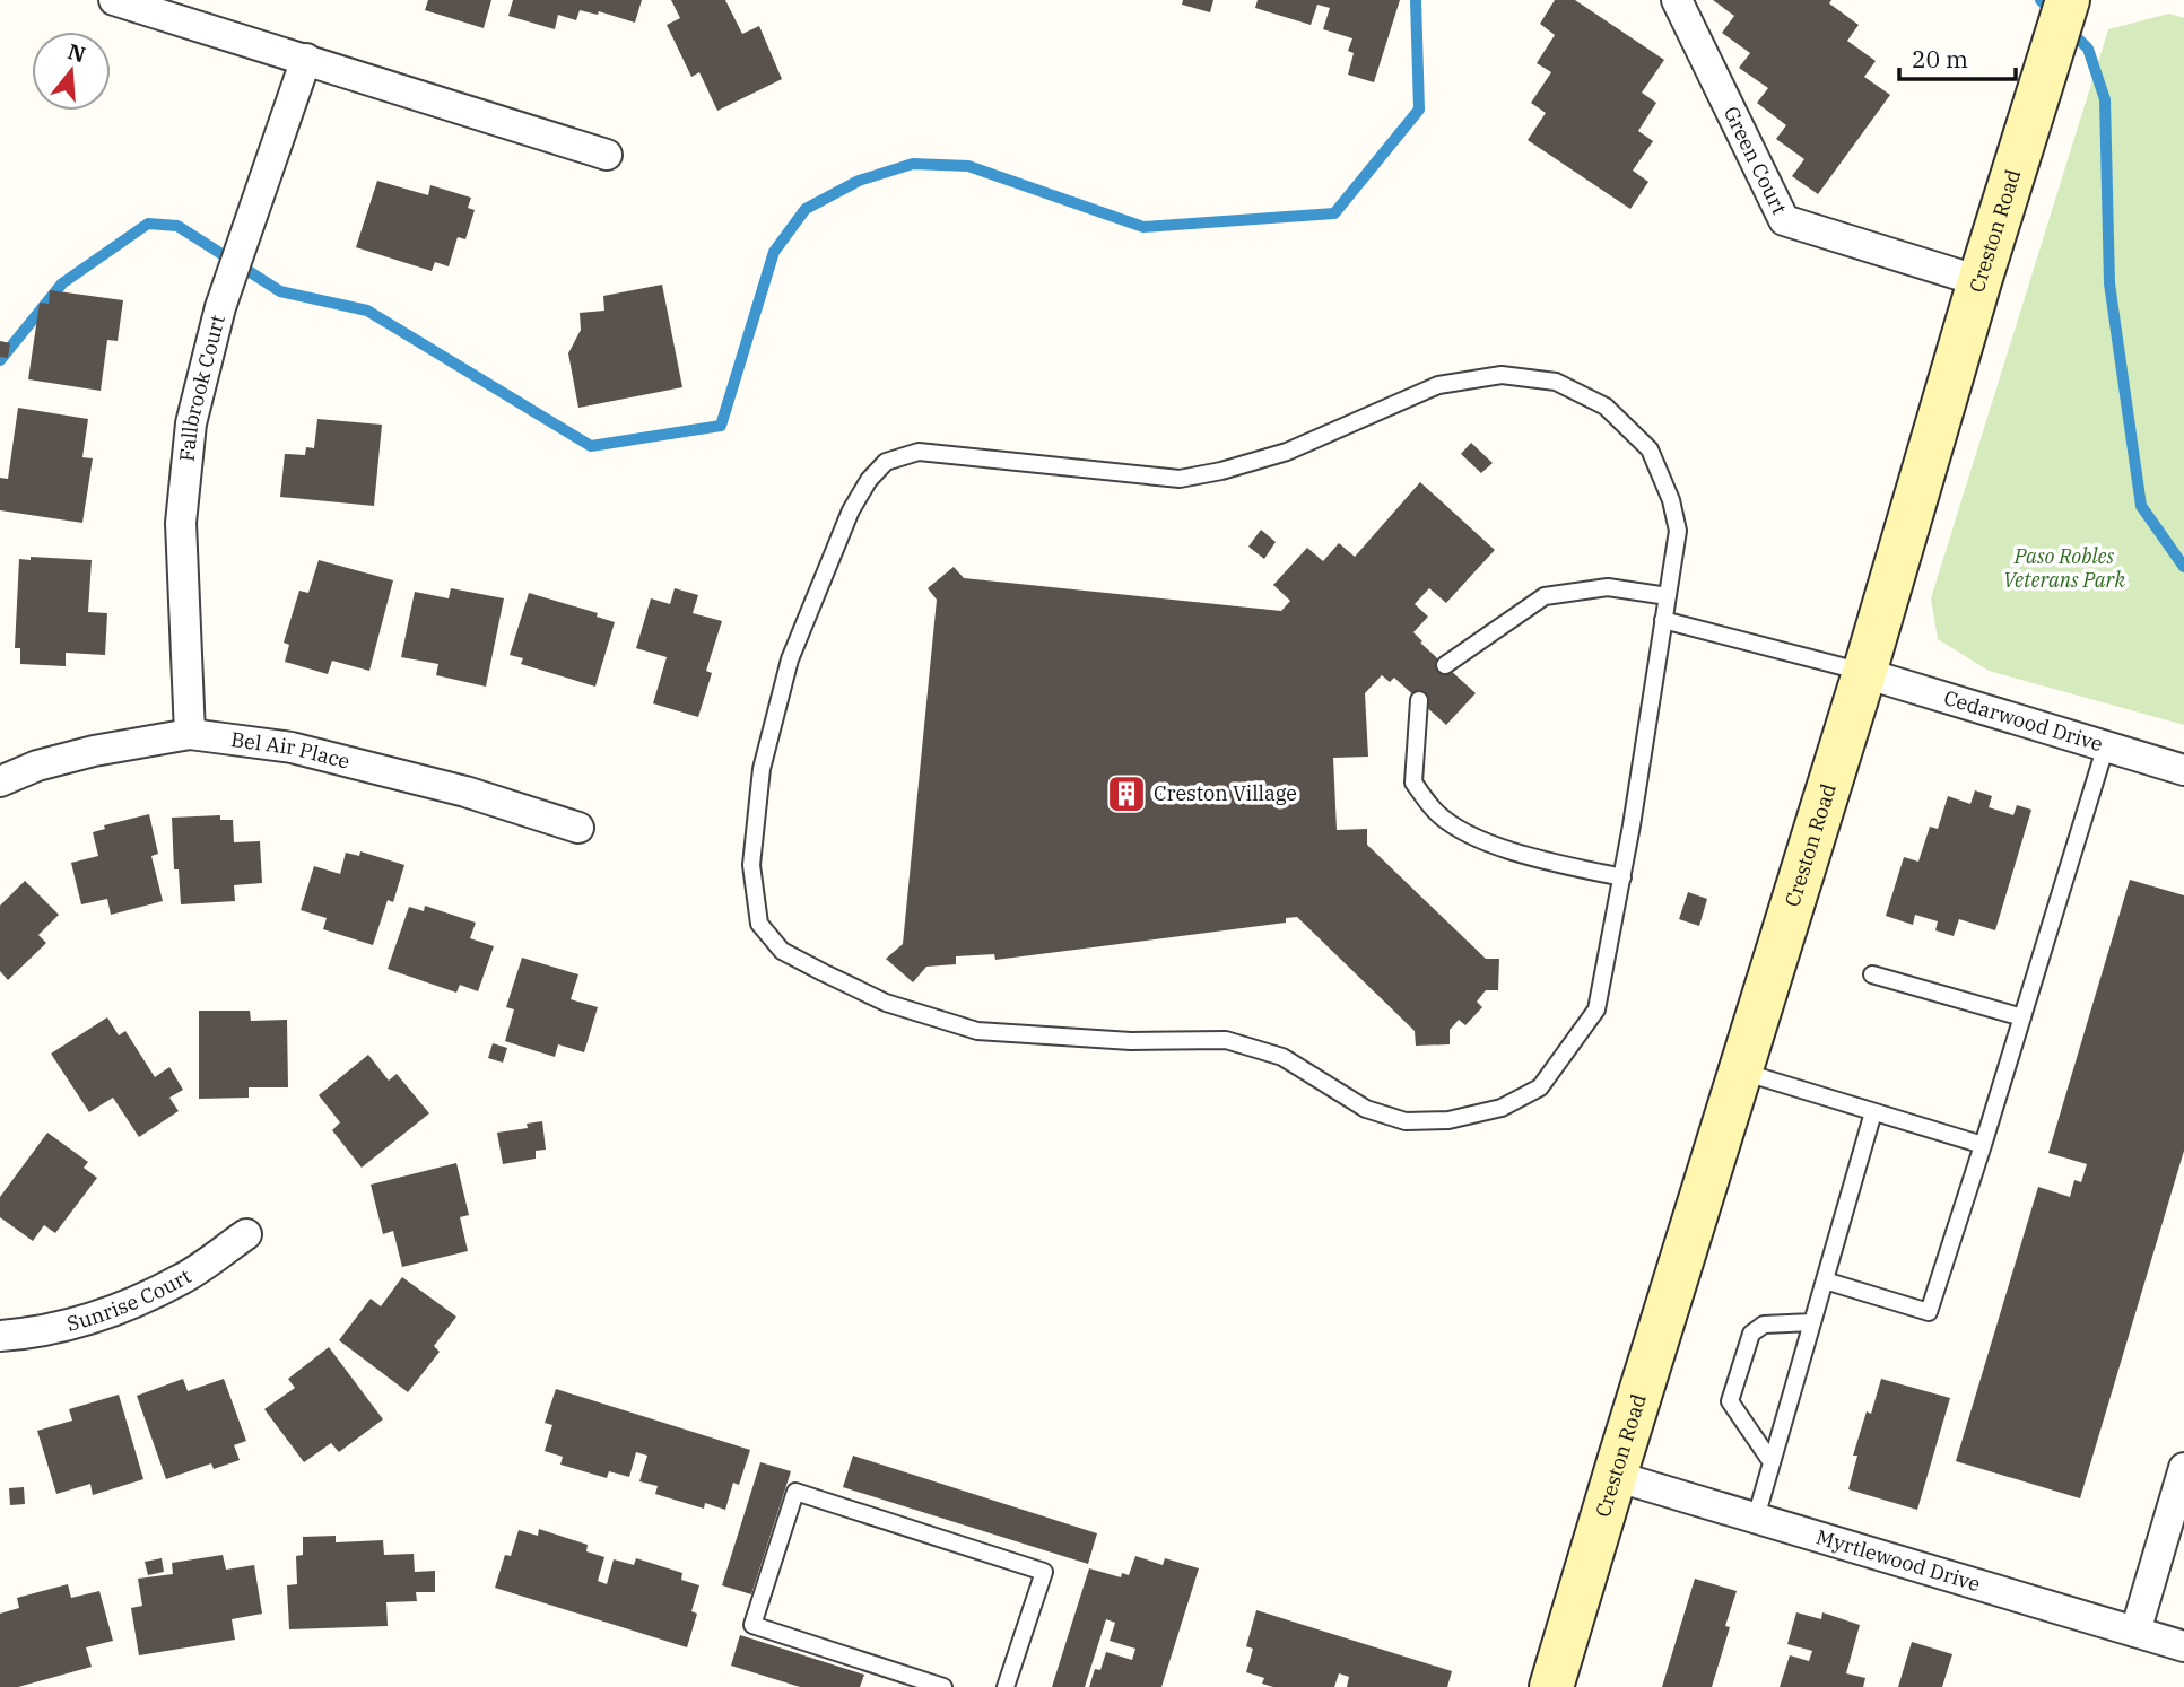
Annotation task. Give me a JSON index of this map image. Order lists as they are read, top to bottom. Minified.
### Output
{"streets":{"main road":["Creston Road"],"street":["Green Court","Fallbrook Court","Cedarwood Drive","Bel Air Place","Sunrise Court","Myrtlewood Drive"]},"crossings":[["Green Court","Creston Road"],["Creston Road","Cedarwood Drive"],["Creston Road","Myrtlewood Drive"],["Fallbrook Court","Bel Air Place"]],"parks":["Paso Robles Veterans Park"],"places":{"building":["Creston Village"]},"scale_bar":"20 m","north":"top"}
